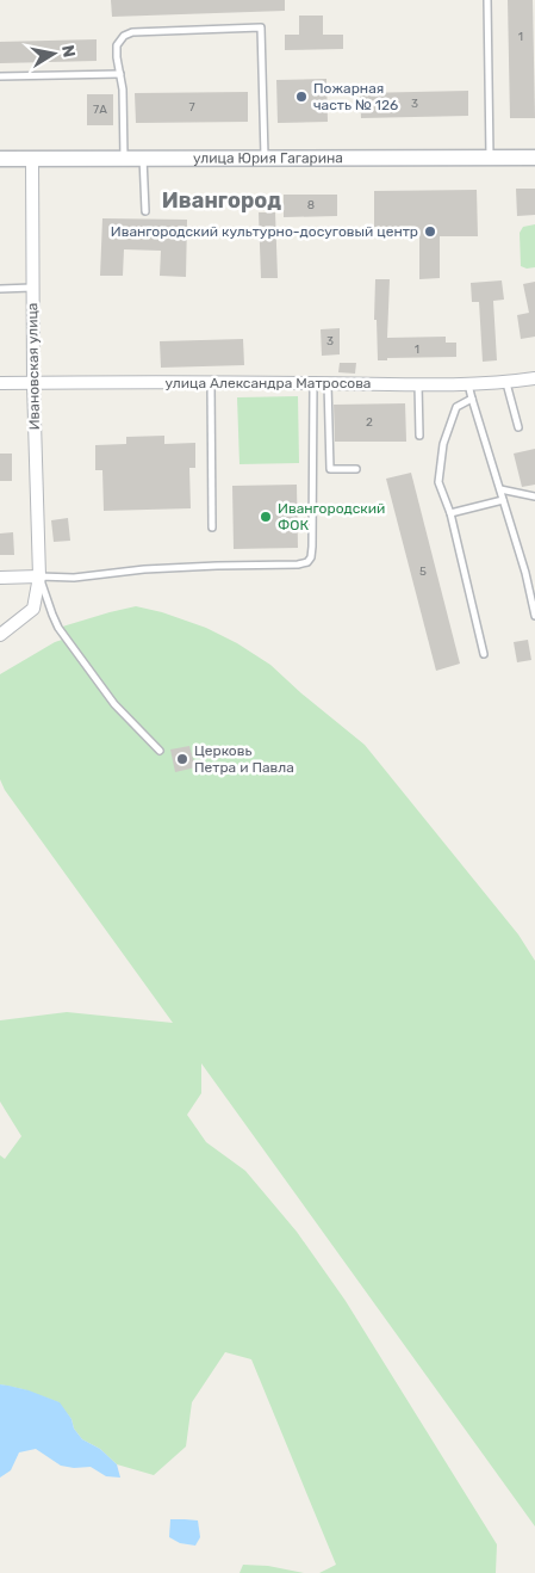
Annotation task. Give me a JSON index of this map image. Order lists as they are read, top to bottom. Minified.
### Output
{"streets":{"street":["улица Юрия Гагарина","Ивановская улица","улица Александра Матросова"]},"crossings":[["улица Юрия Гагарина","Ивановская улица"],["Ивановская улица","улица Александра Матросова"]],"districts":["Ивангород"],"places":["Пожарная часть № 126","Ивангородский культурно-досуговый центр","Ивангородский ФОК","Церковь Петра и Павла"],"house_numbers":["1","3","7","7А","8","3","1","2","5"],"north":"right"}
